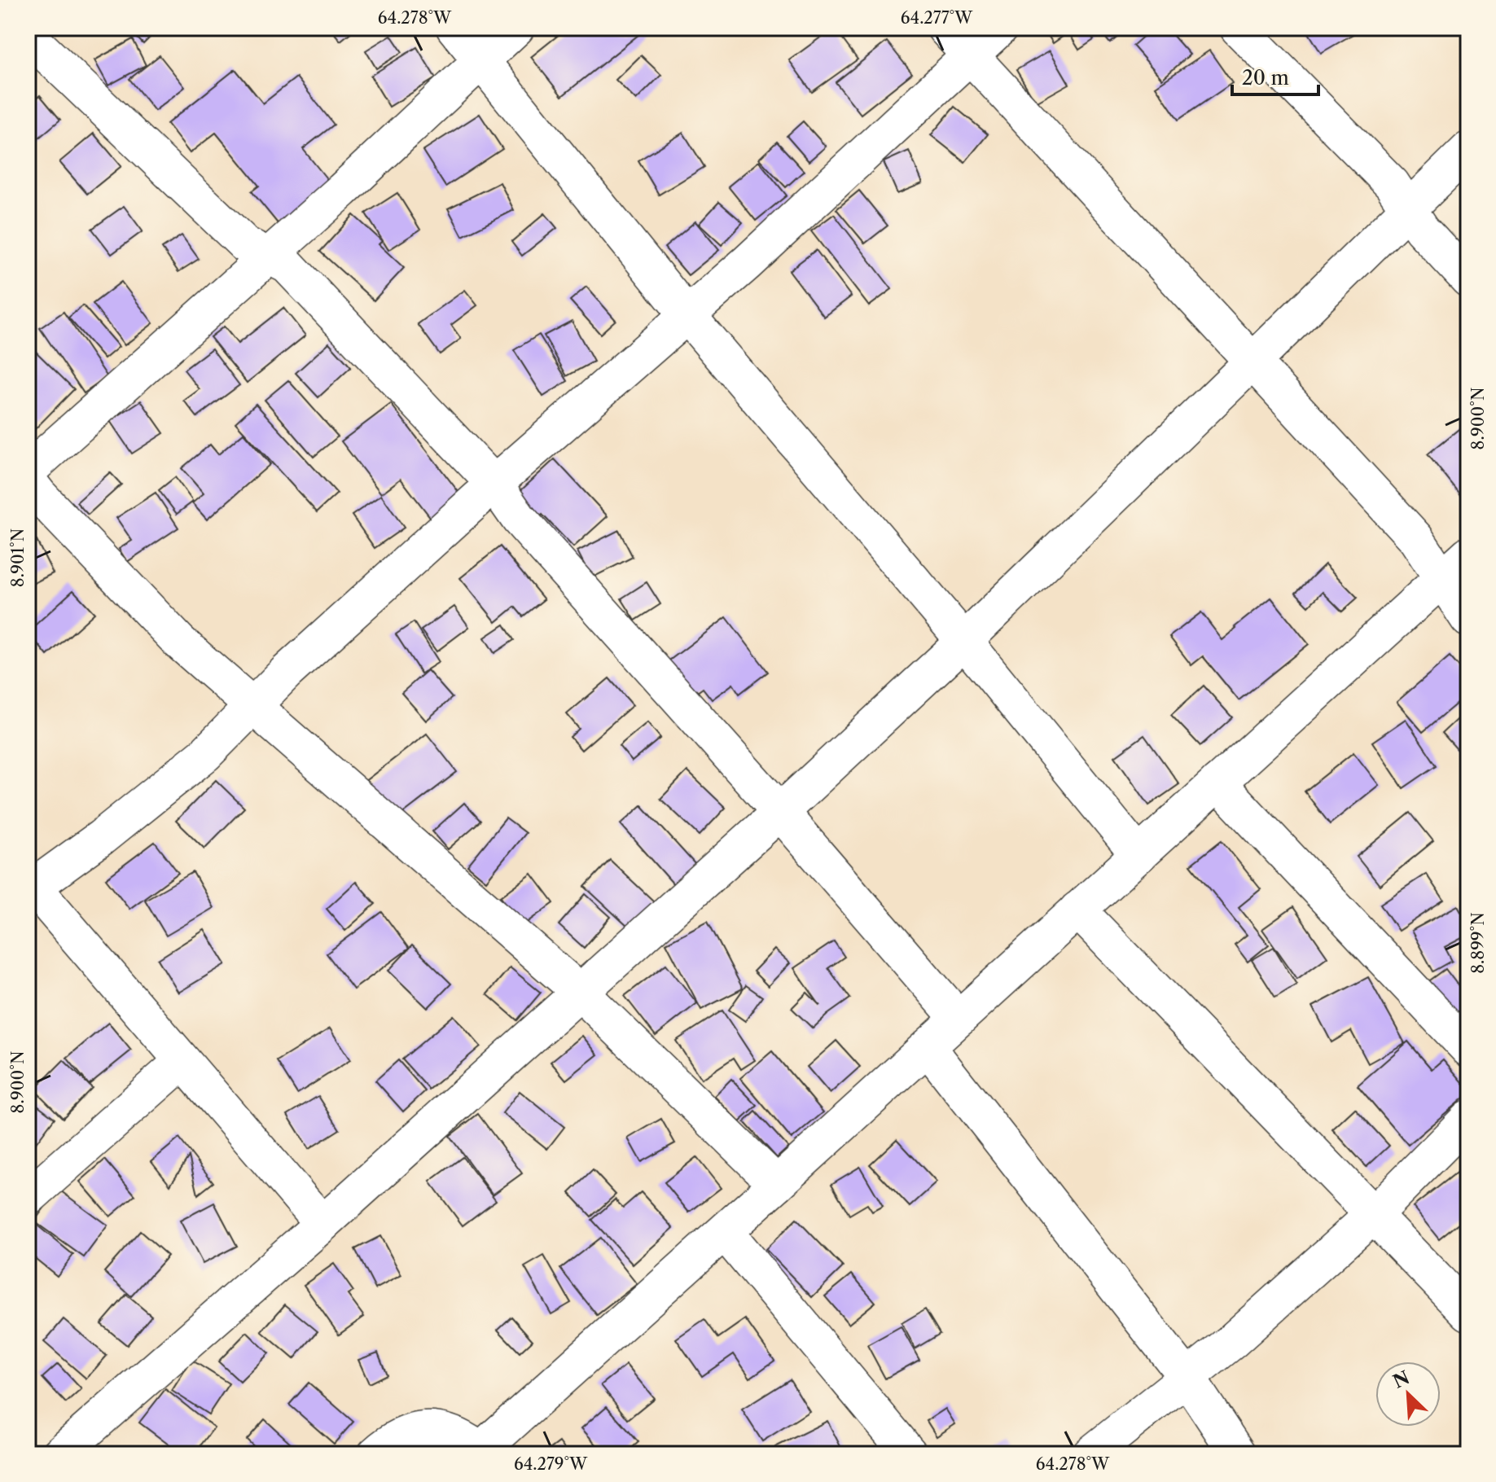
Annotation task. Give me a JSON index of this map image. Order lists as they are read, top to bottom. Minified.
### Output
{"scale_bar":"20 m","north":"top left","coordinates":["64.278°W","64.277°W","8.900°N","8.901°N","8.899°N","64.279°W"]}
